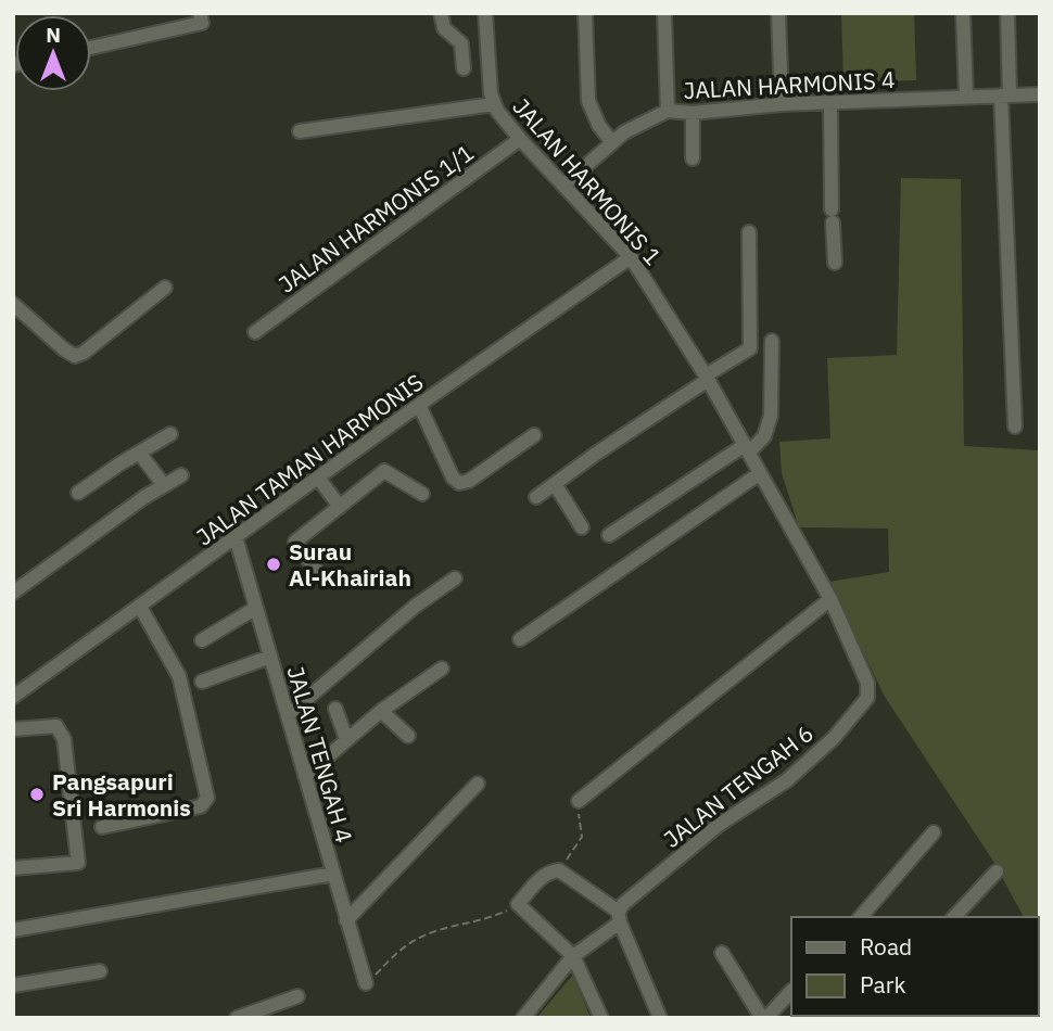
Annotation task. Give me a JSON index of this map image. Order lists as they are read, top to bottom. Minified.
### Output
{"streets":{"street":["JALAN HARMONIS 4","JALAN HARMONIS 1","JALAN HARMONIS 1/1","JALAN TAMAN HARMONIS","JALAN TENGAH 4","JALAN TENGAH 6"]},"crossings":[["JALAN HARMONIS 4","JALAN HARMONIS 1"],["JALAN HARMONIS 1","JALAN HARMONIS 1/1"],["JALAN HARMONIS 1","JALAN TAMAN HARMONIS"],["JALAN HARMONIS 1","JALAN TENGAH 6"],["JALAN TAMAN HARMONIS","JALAN TENGAH 4"]],"places":["Surau Al-Khairiah","Pangsapuri Sri Harmonis"],"legend":["Road","Park"],"north":"top"}
